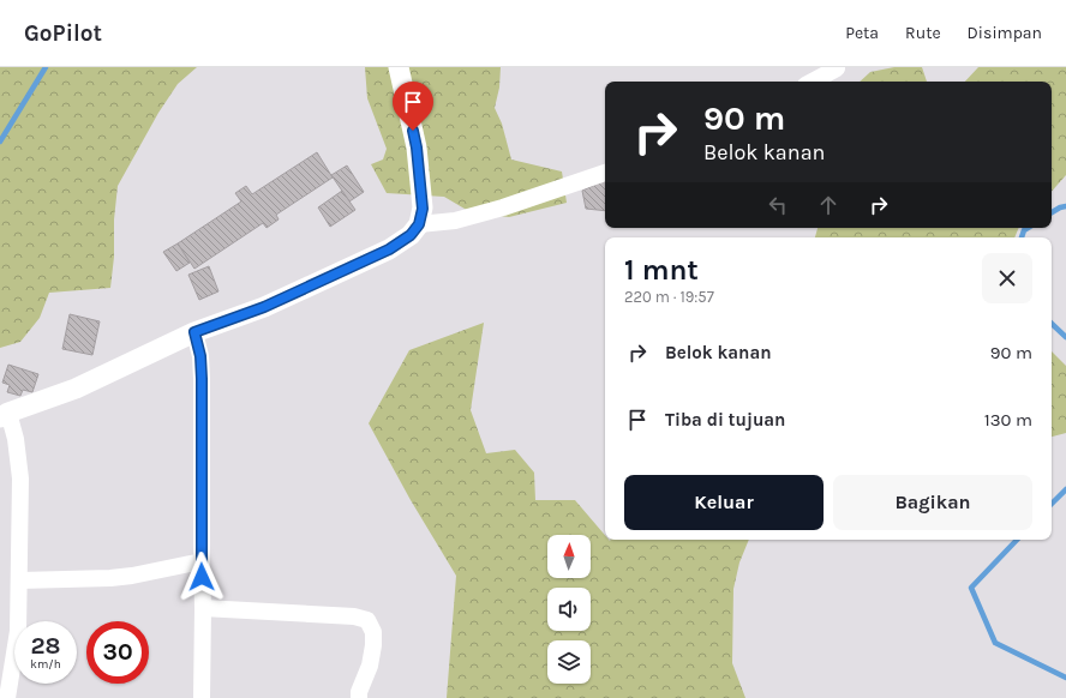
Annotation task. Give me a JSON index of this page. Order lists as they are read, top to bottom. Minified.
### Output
{"north":"top","page":{"header":"GoPilot","nav":["Peta","Rute","Disimpan"],"turn":["90 m","Belok kanan"],"heading":["1 mnt","220 m · 19:57"],"list":[{"name":"Belok kanan","value":"90 m"},{"name":"Tiba di tujuan","value":"130 m"}],"buttons":["Keluar","Bagikan"],"speed":"28 km/h","limit":"30"}}
